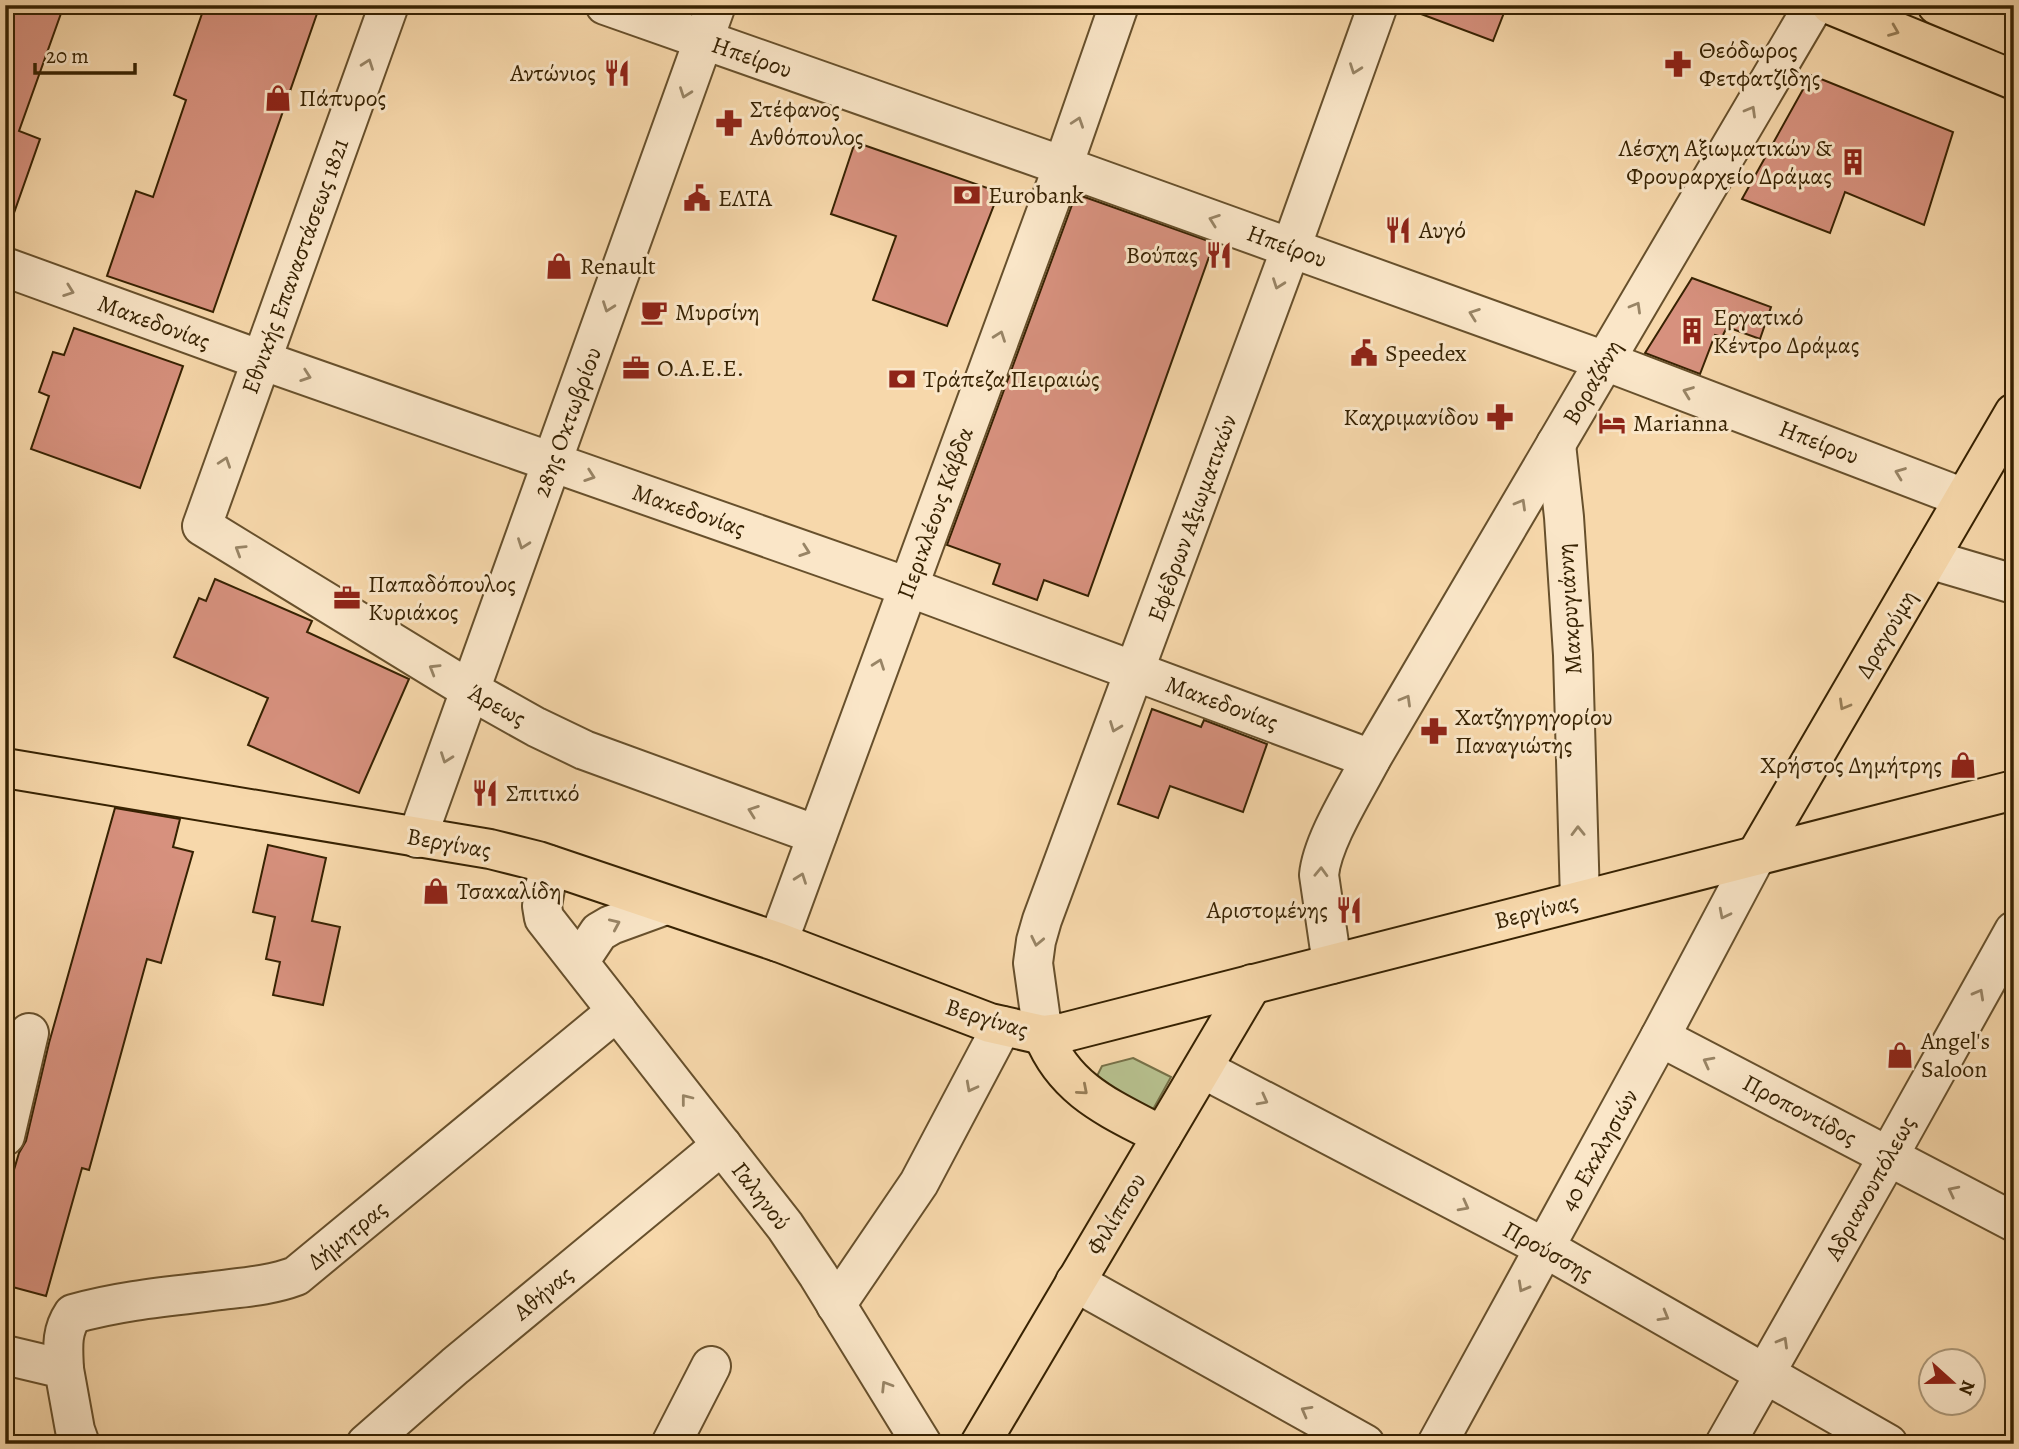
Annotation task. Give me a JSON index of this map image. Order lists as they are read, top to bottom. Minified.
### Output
{"streets":{"main road":["Δραγούμη","Βεργίνας","Φιλίππου"],"street":["Ηπείρου","Εθνικής Επαναστάσεως 1821","Μακεδονίας","Βοραζάνη","28ης Οκτωβρίου","Περικλέους Κάβδα","Εφέδρων Αξιωματικών","Μακρυγιάννη","Άρεως","Προποντίδος","40 Εκκλησιών","Αδριανουπόλεως","Γαληνού","Δήμητρας","Προύσσης","Αθήνας"]},"crossings":[["Ηπείρου","Βοραζάνη"],["Ηπείρου","28ης Οκτωβρίου"],["Ηπείρου","Περικλέους Κάβδα"],["Ηπείρου","Εφέδρων Αξιωματικών"],["Ηπείρου","Δραγούμη"],["Εθνικής Επαναστάσεως 1821","Μακεδονίας"],["Εθνικής Επαναστάσεως 1821","Άρεως"],["Μακεδονίας","Βοραζάνη"],["Μακεδονίας","28ης Οκτωβρίου"],["Μακεδονίας","Περικλέους Κάβδα"],["Μακεδονίας","Εφέδρων Αξιωματικών"],["Βοραζάνη","Μακρυγιάννη"],["Βοραζάνη","Βεργίνας"],["28ης Οκτωβρίου","Άρεως"],["28ης Οκτωβρίου","Βεργίνας"],["Περικλέους Κάβδα","Άρεως"],["Περικλέους Κάβδα","Βεργίνας"],["Εφέδρων Αξιωματικών","Βεργίνας"],["Μακρυγιάννη","Βεργίνας"],["Δραγούμη","Βεργίνας"],["Δραγούμη","40 Εκκλησιών"],["Βεργίνας","40 Εκκλησιών"],["Βεργίνας","Γαληνού"],["Βεργίνας","Φιλίππου"],["Προποντίδος","40 Εκκλησιών"],["Προποντίδος","Αδριανουπόλεως"],["40 Εκκλησιών","Προύσσης"],["Αδριανουπόλεως","Προύσσης"],["Γαληνού","Δήμητρας"],["Γαληνού","Αθήνας"],["Φιλίππου","Προύσσης"]],"one_way":["Ηπείρου","Εθνικής Επαναστάσεως 1821","Μακεδονίας","Βοραζάνη","28ης Οκτωβρίου","Περικλέους Κάβδα","Εφέδρων Αξιωματικών","Μακρυγιάννη","Δραγούμη","Άρεως","Προποντίδος","40 Εκκλησιών","Αδριανουπόλεως","Γαληνού"],"places":{"pharmacy":["Θεόδωρος Φετφατζίδης","Στέφανος Ανθόπουλος","Καχριμανίδου","Χατζηγρηγορίου Παναγιώτης"],"restaurant":["Αντώνιος","Αυγό","Βούπας","Σπιτικό","Αριστομένης"],"shop":["Πάπυρος","Renault","Χρήστος Δημήτρης","Τσακαλίδη","Angel's Saloon"],"building":["Λέσχη Αξιωματικών & Φρουραρχείο Δράμας","Εργατικό Κέντρο Δράμας"],"bank":["Eurobank","Τράπεζα Πειραιώς"],"public building":["ΕΛΤΑ","Speedex"],"cafe":["Μυρσίνη"],"office":["Ο.Α.Ε.Ε.","Παπαδόπουλος Κυριάκος"],"hotel":["Marianna"]},"scale_bar":"20 m","north":"right"}
